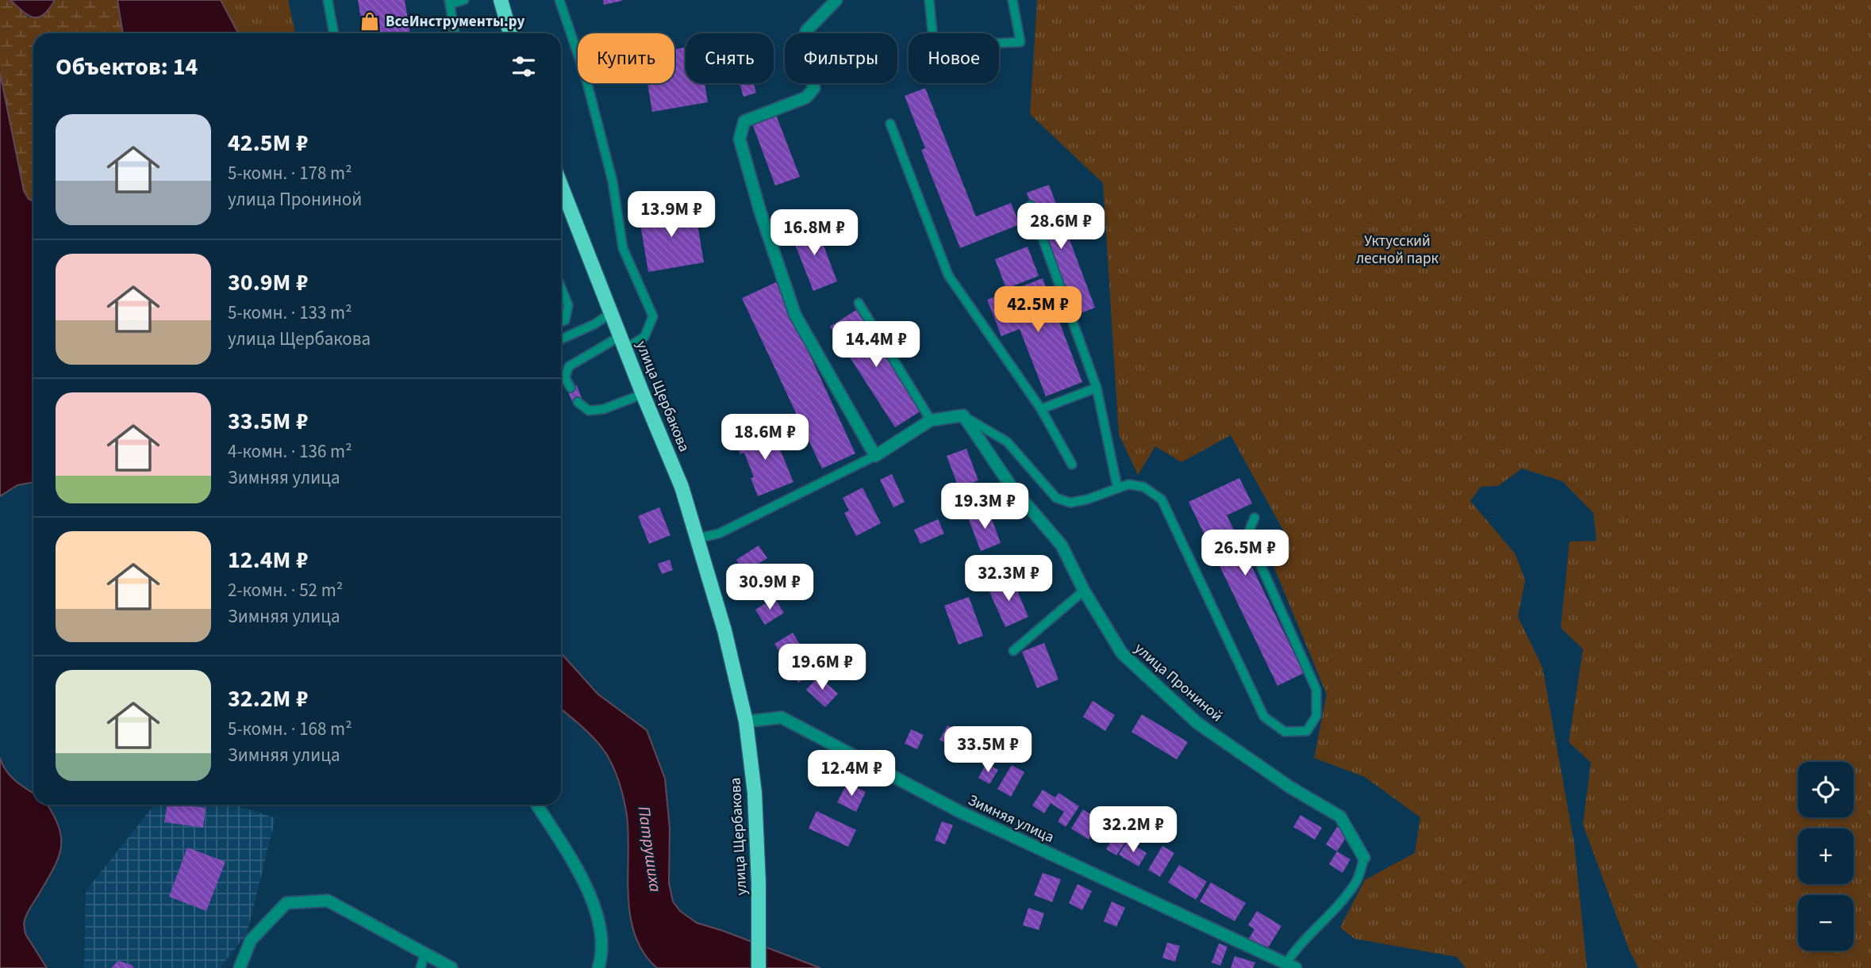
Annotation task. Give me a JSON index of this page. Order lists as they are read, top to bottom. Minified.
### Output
{"streets":{"main road":["улица Щербакова"],"street":["улица Прониной","Зимняя улица"]},"crossings":[["улица Щербакова","Зимняя улица"]],"water":["Патрушиха"],"parks":["Уктусский лесной парк"],"places":{"shop":["ВсеИнструменты.ру"]},"page":{"chip":["Купить","Снять","Фильтры","Новое"],"heading":"Объектов: 14","list":[{"name":"42.5M ₽","note":"5-комн. · 178 m² · улица Прониной"},{"name":"30.9M ₽","note":"5-комн. · 133 m² · улица Щербакова"},{"name":"33.5M ₽","note":"4-комн. · 136 m² · Зимняя улица"},{"name":"12.4M ₽","note":"2-комн. · 52 m² · Зимняя улица"},{"name":"32.2M ₽","note":"5-комн. · 168 m² · Зимняя улица"}],"price":["13.9M ₽","28.6M ₽","16.8M ₽","42.5M ₽","14.4M ₽","18.6M ₽","19.3M ₽","26.5M ₽","32.3M ₽","30.9M ₽","19.6M ₽","33.5M ₽","12.4M ₽","32.2M ₽"],"map_buttons":["+","−"]}}
